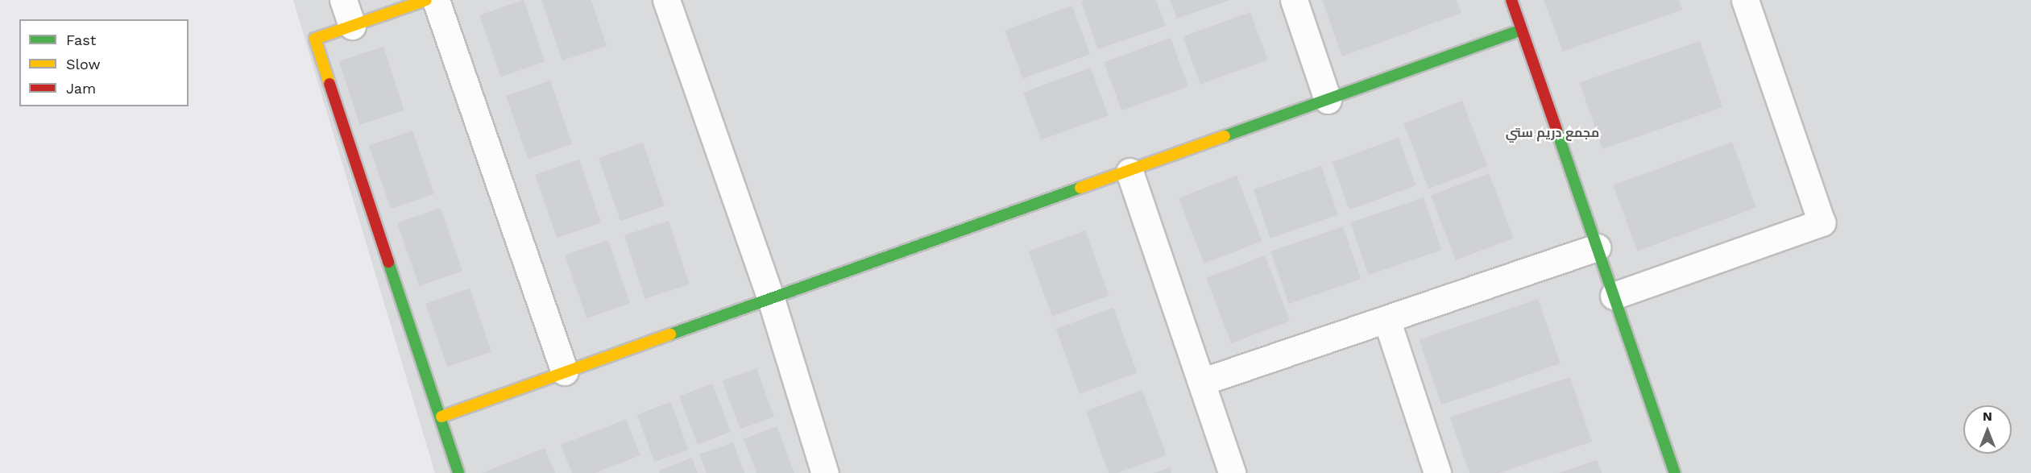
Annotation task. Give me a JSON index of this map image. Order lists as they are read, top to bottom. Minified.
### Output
{"districts":["مجمع دريم ستي"],"legend":["Fast","Slow","Jam"],"north":"top"}
